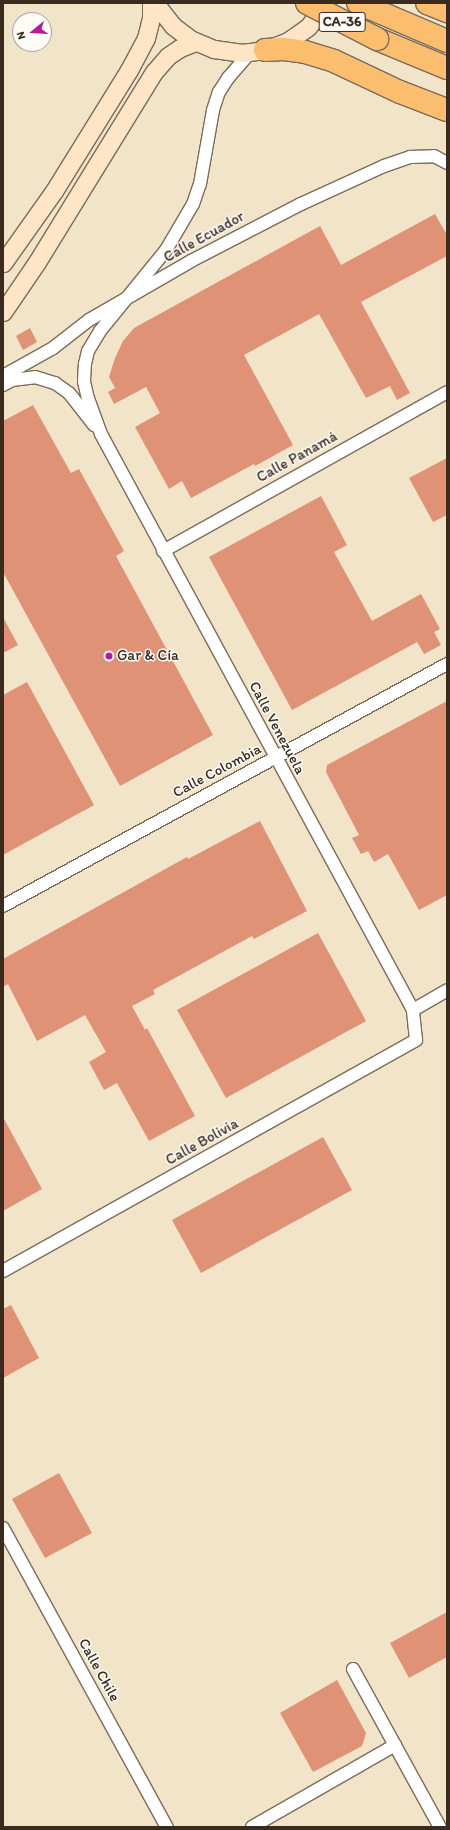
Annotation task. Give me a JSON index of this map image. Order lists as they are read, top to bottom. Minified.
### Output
{"streets":{"highway":["CA-36"],"street":["Calle Ecuador","Calle Panamá","Calle Venezuela","Calle Colombia","Calle Bolivia","Calle Chile"]},"crossings":[["Calle Panamá","Calle Venezuela"],["Calle Venezuela","Calle Colombia"],["Calle Venezuela","Calle Bolivia"]],"places":["Gar & Cía"],"north":"left"}
